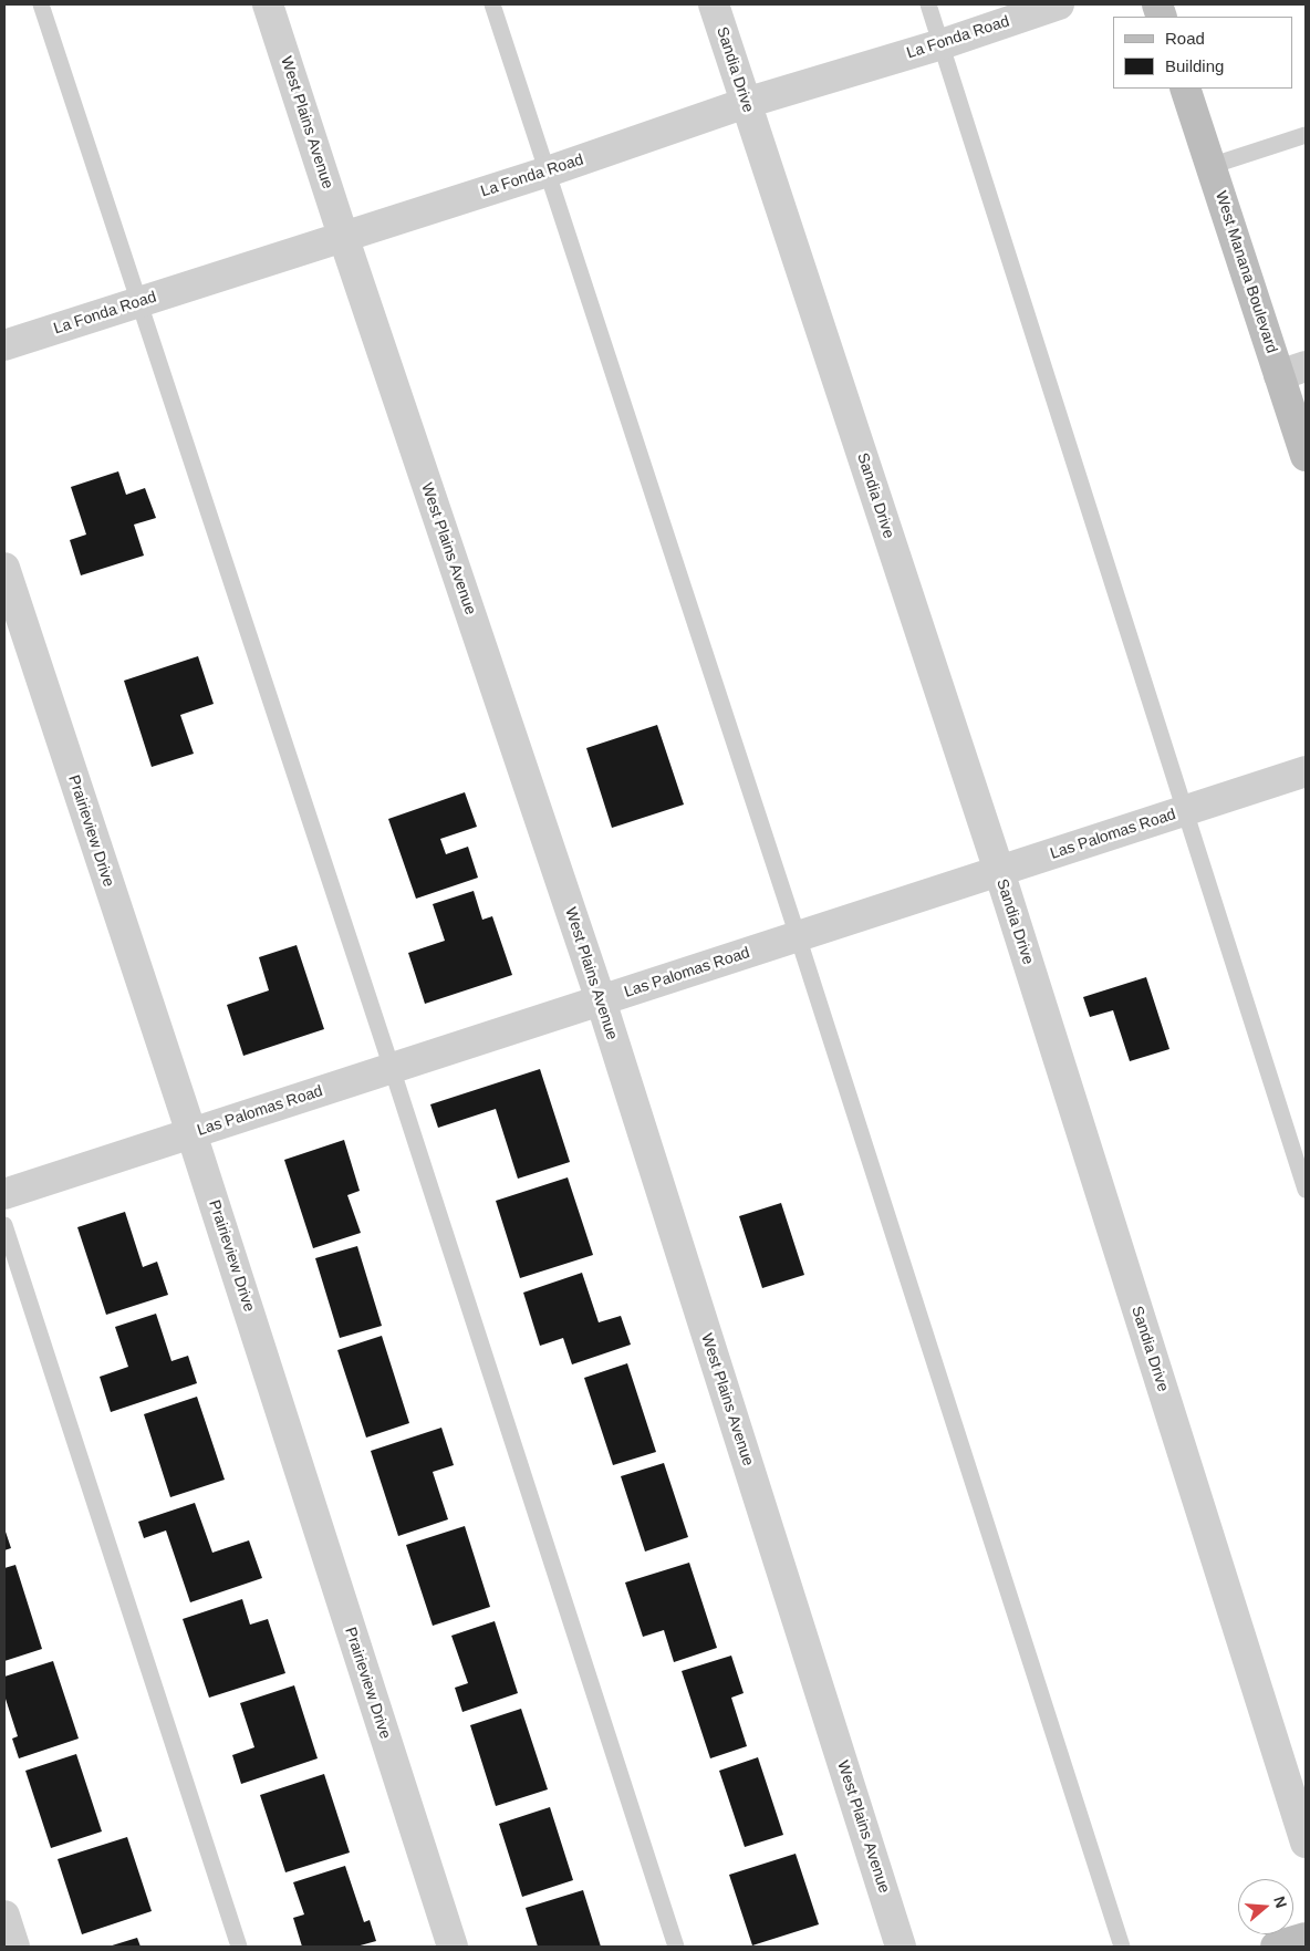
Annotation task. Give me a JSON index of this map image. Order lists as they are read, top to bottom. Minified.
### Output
{"streets":{"street":["La Fonda Road","Sandia Drive","West Plains Avenue","West Manana Boulevard","Prairieview Drive","Las Palomas Road"]},"crossings":[["La Fonda Road","Sandia Drive"],["La Fonda Road","West Plains Avenue"],["Sandia Drive","Las Palomas Road"],["West Plains Avenue","Las Palomas Road"],["Prairieview Drive","Las Palomas Road"]],"legend":["Road","Building"],"north":"right"}
